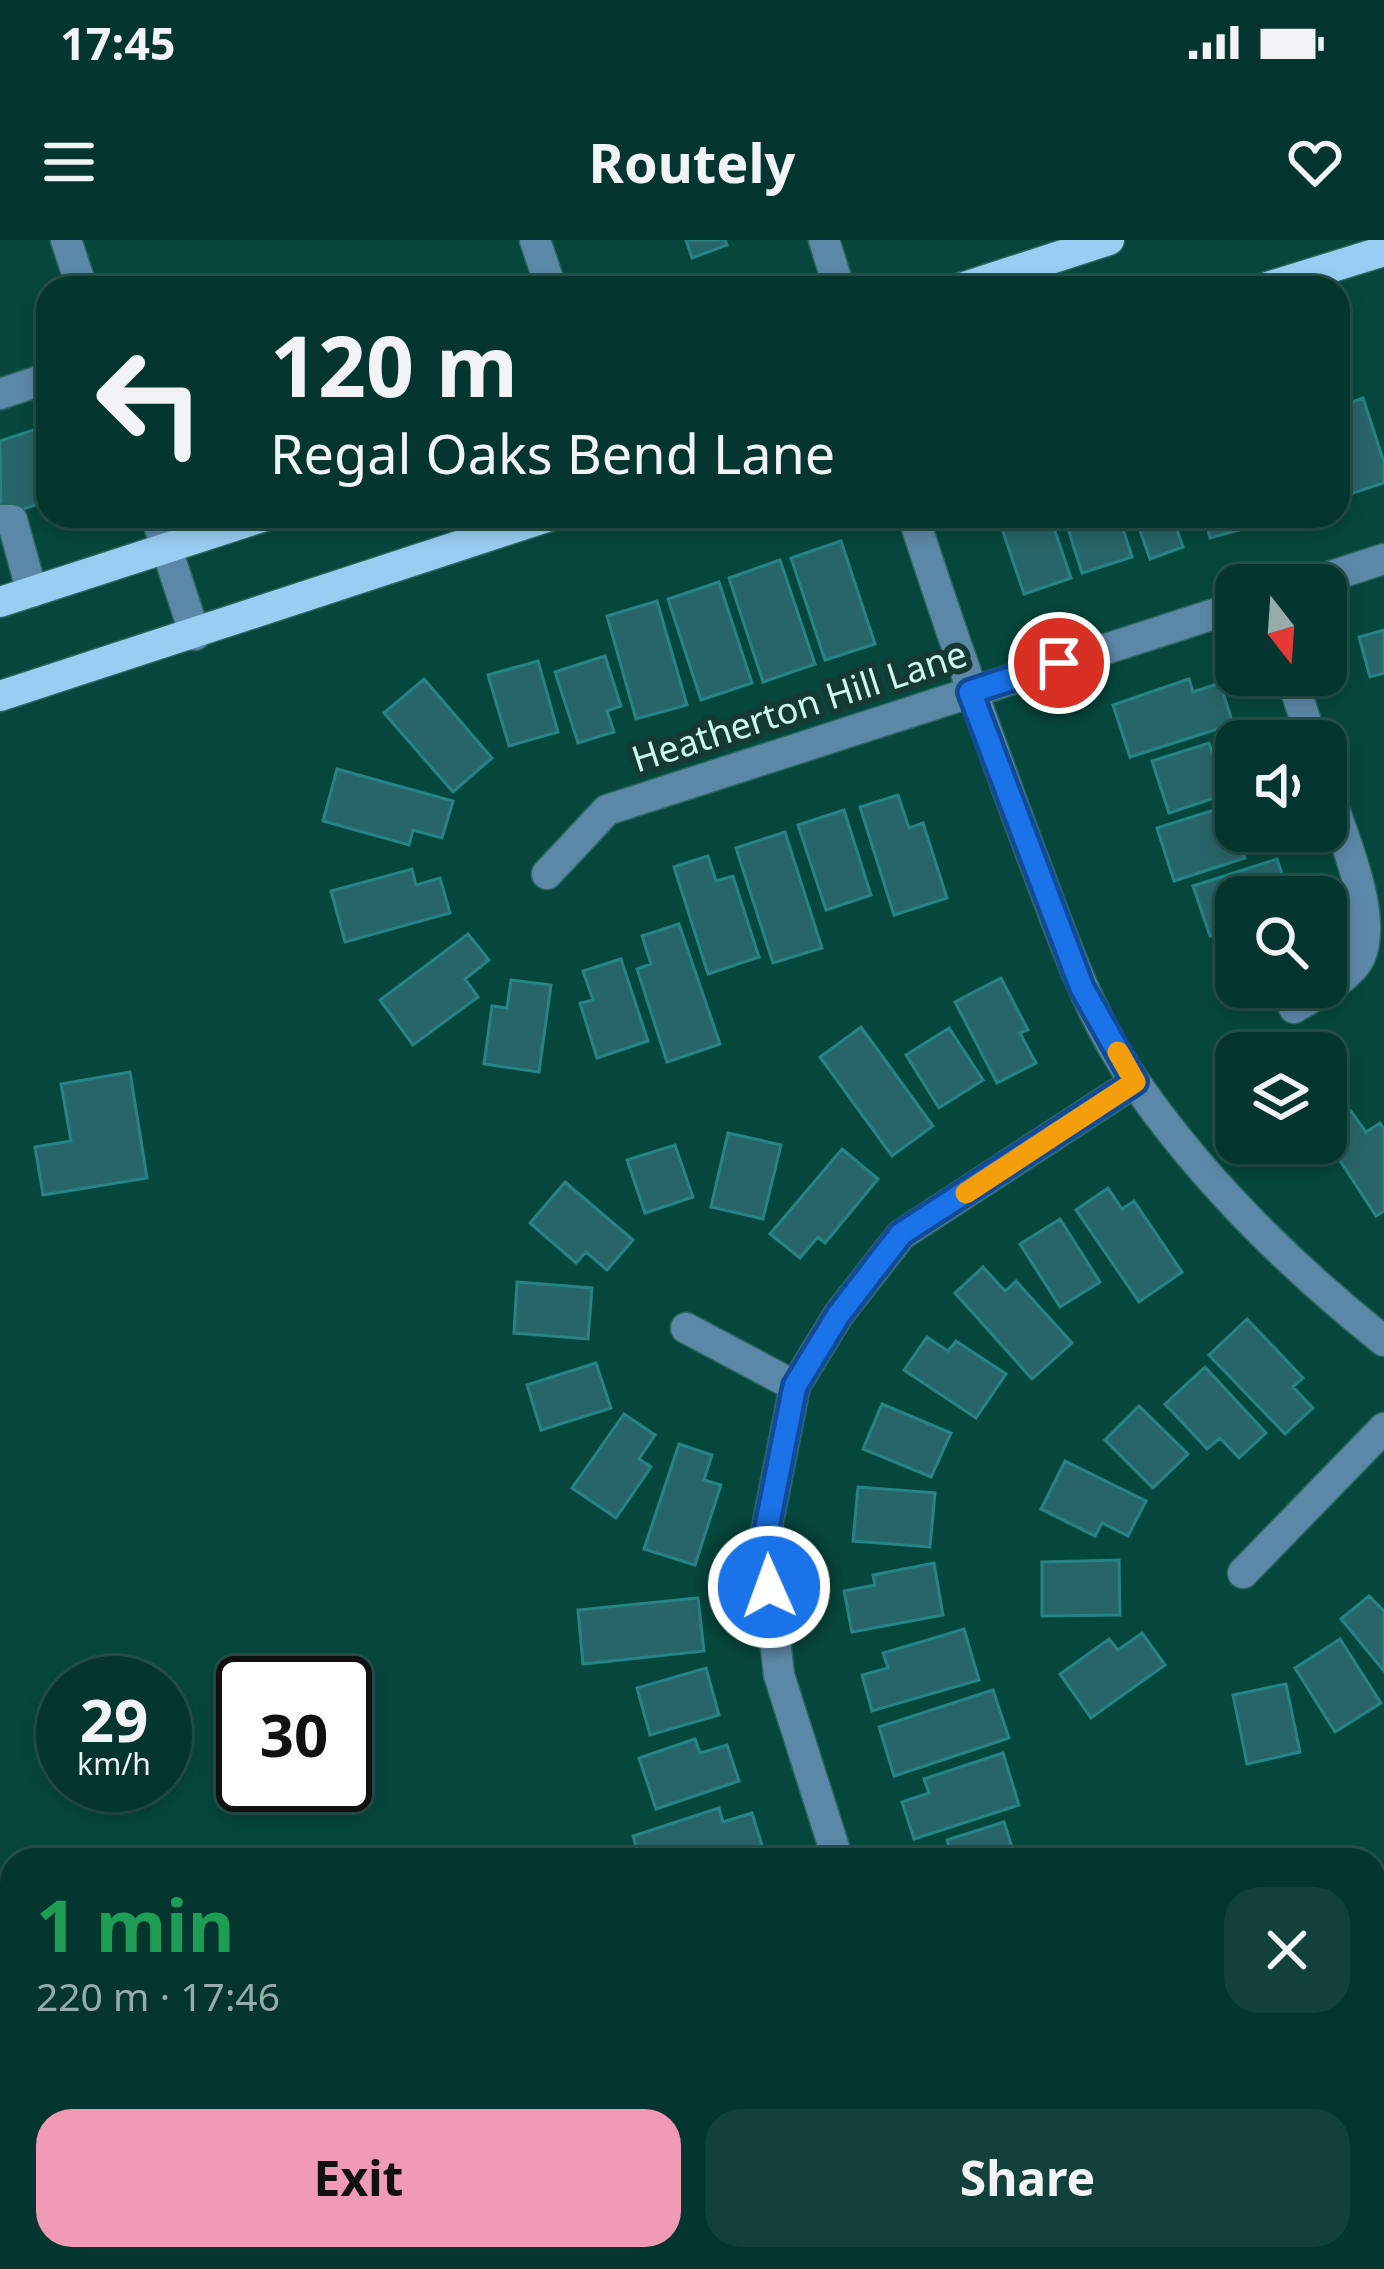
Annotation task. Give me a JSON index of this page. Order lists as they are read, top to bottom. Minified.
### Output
{"streets":{"street":["Heatherton Hill Lane"]},"north":"bottom","page":{"status":"17:45","header":"Routely","turn":["120 m","Regal Oaks Bend Lane"],"speed":"29 km/h","limit":"30","heading":["1 min","220 m · 17:46"],"buttons":["Exit","Share"]}}
